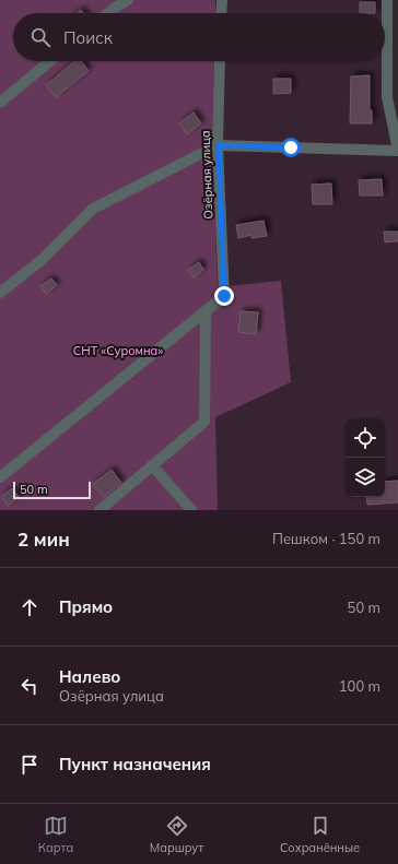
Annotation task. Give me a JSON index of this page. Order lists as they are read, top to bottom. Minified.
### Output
{"streets":{"street":["Озёрная улица"]},"parks":["СНТ «Суромна»"],"scale_bar":"50 m","page":{"search":"Поиск","scale":"50 m","heading":["2 мин","Пешком · 150 m"],"list":[["Прямо","50 m"],["Налево","Озёрная улица","100 m"],"Пункт назначения"],"nav":["Карта","Маршрут","Сохранённые"]}}
